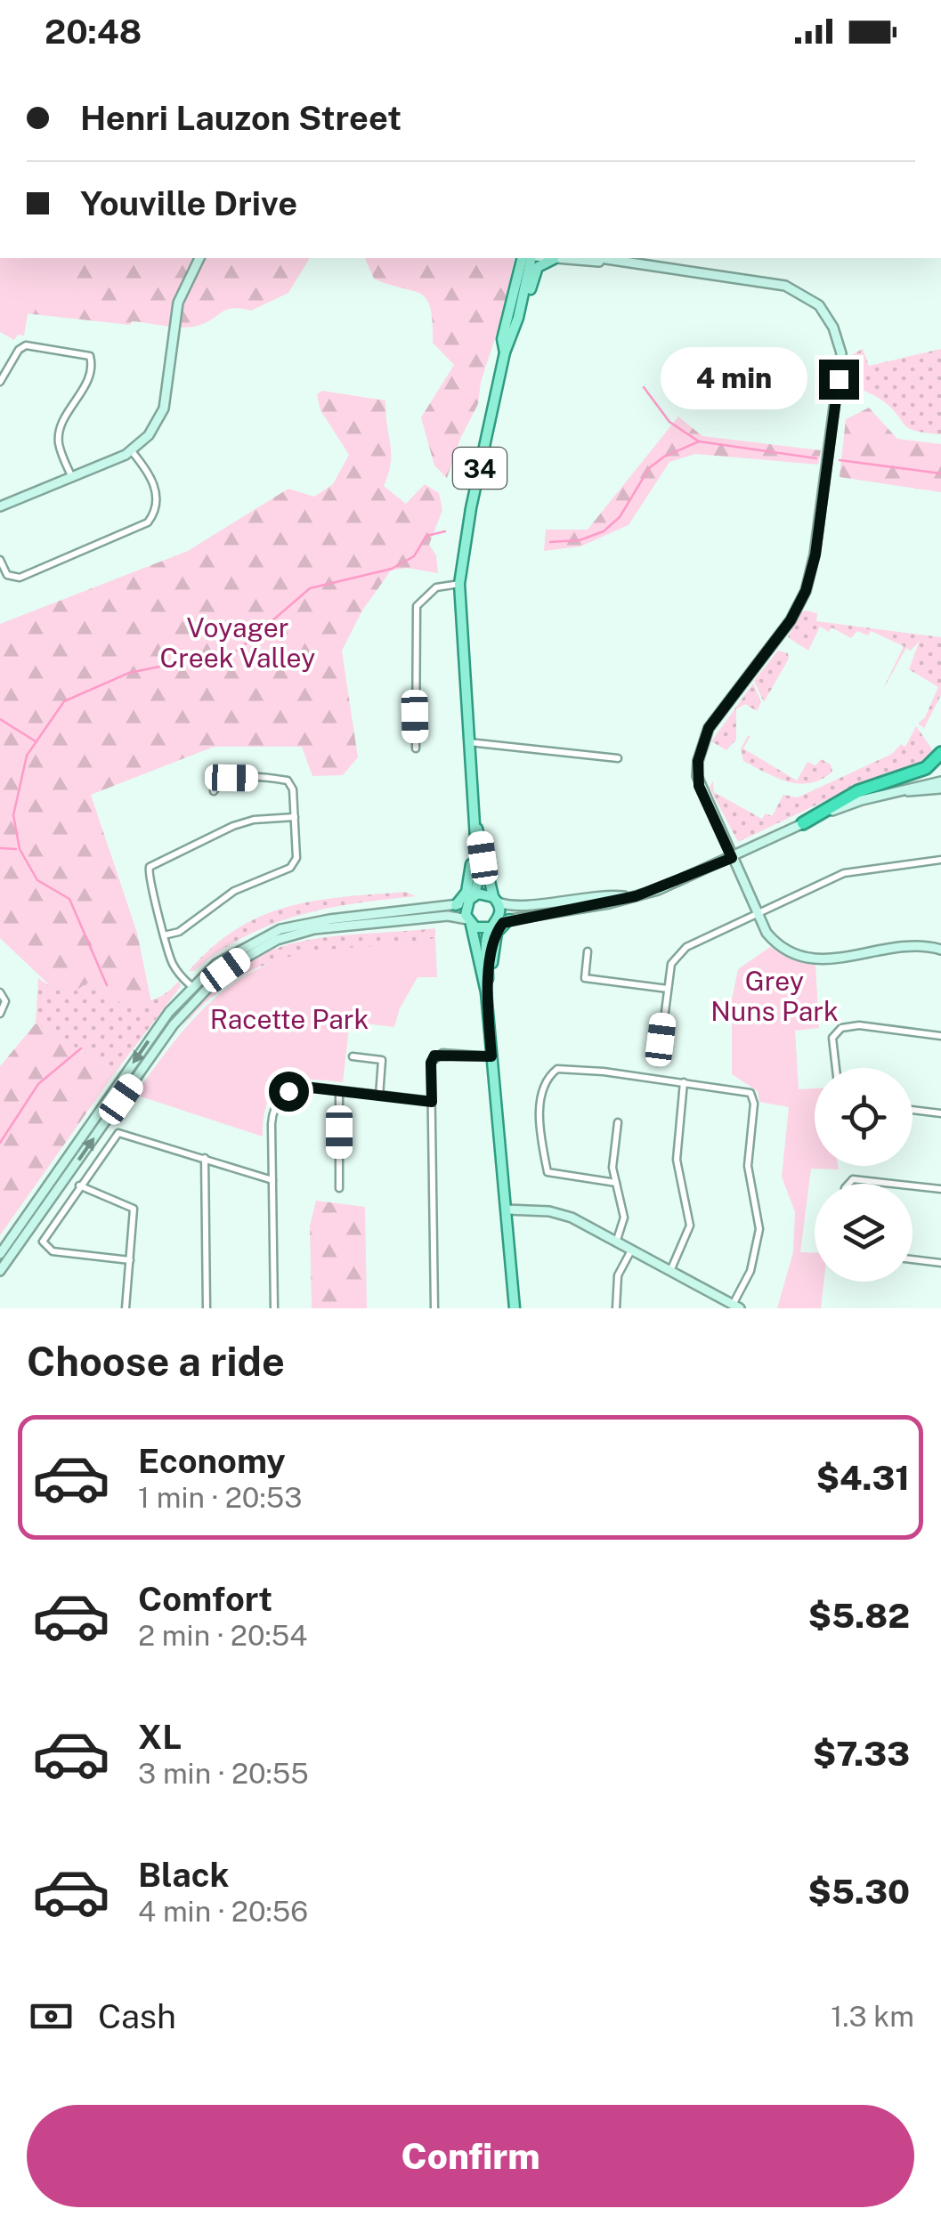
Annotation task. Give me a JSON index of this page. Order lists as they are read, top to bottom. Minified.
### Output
{"streets":{"main road":["34"]},"parks":["Voyager Creek Valley","Grey Nuns Park","Racette Park"],"page":{"status":"20:48","banner":["Henri Lauzon Street","Youville Drive"],"bubble":"4 min","heading":"Choose a ride","list":[{"name":"Economy","note":"1 min · 20:53","value":"$4.31"},{"name":"Comfort","note":"2 min · 20:54","value":"$5.82"},{"name":"XL","note":"3 min · 20:55","value":"$7.33"},{"name":"Black","note":"4 min · 20:56","value":"$5.30"}],"pay":["Cash","1.3 km"],"buttons":"Confirm"}}
